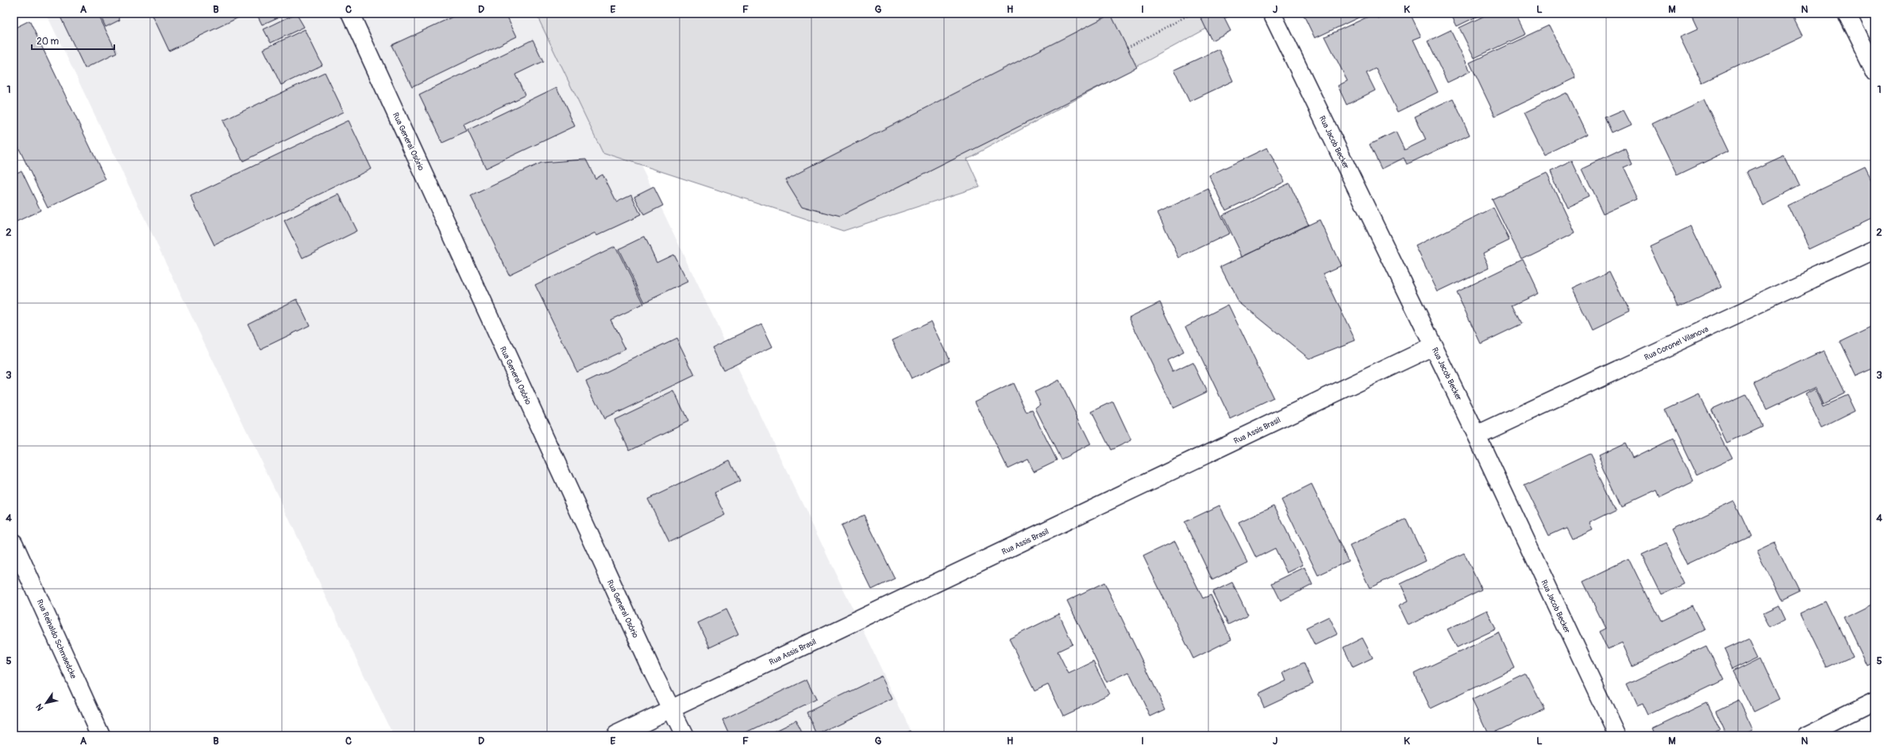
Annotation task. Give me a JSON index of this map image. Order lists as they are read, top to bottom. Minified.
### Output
{"streets":{"street":["Rua General Osório","Rua Jacob Becker","Rua Coronel Vilanova","Rua Assis Brasil","Rua Reinaldo Schmaedcke"]},"crossings":[["Rua General Osório","Rua Assis Brasil"],["Rua Jacob Becker","Rua Coronel Vilanova"],["Rua Jacob Becker","Rua Assis Brasil"]],"scale_bar":"20 m","north":"bottom left","grid":{"columns":["A","B","C","D","E","F","G","H","I","J","K","L","M","N"],"rows":["1","2","3","4","5"]}}
